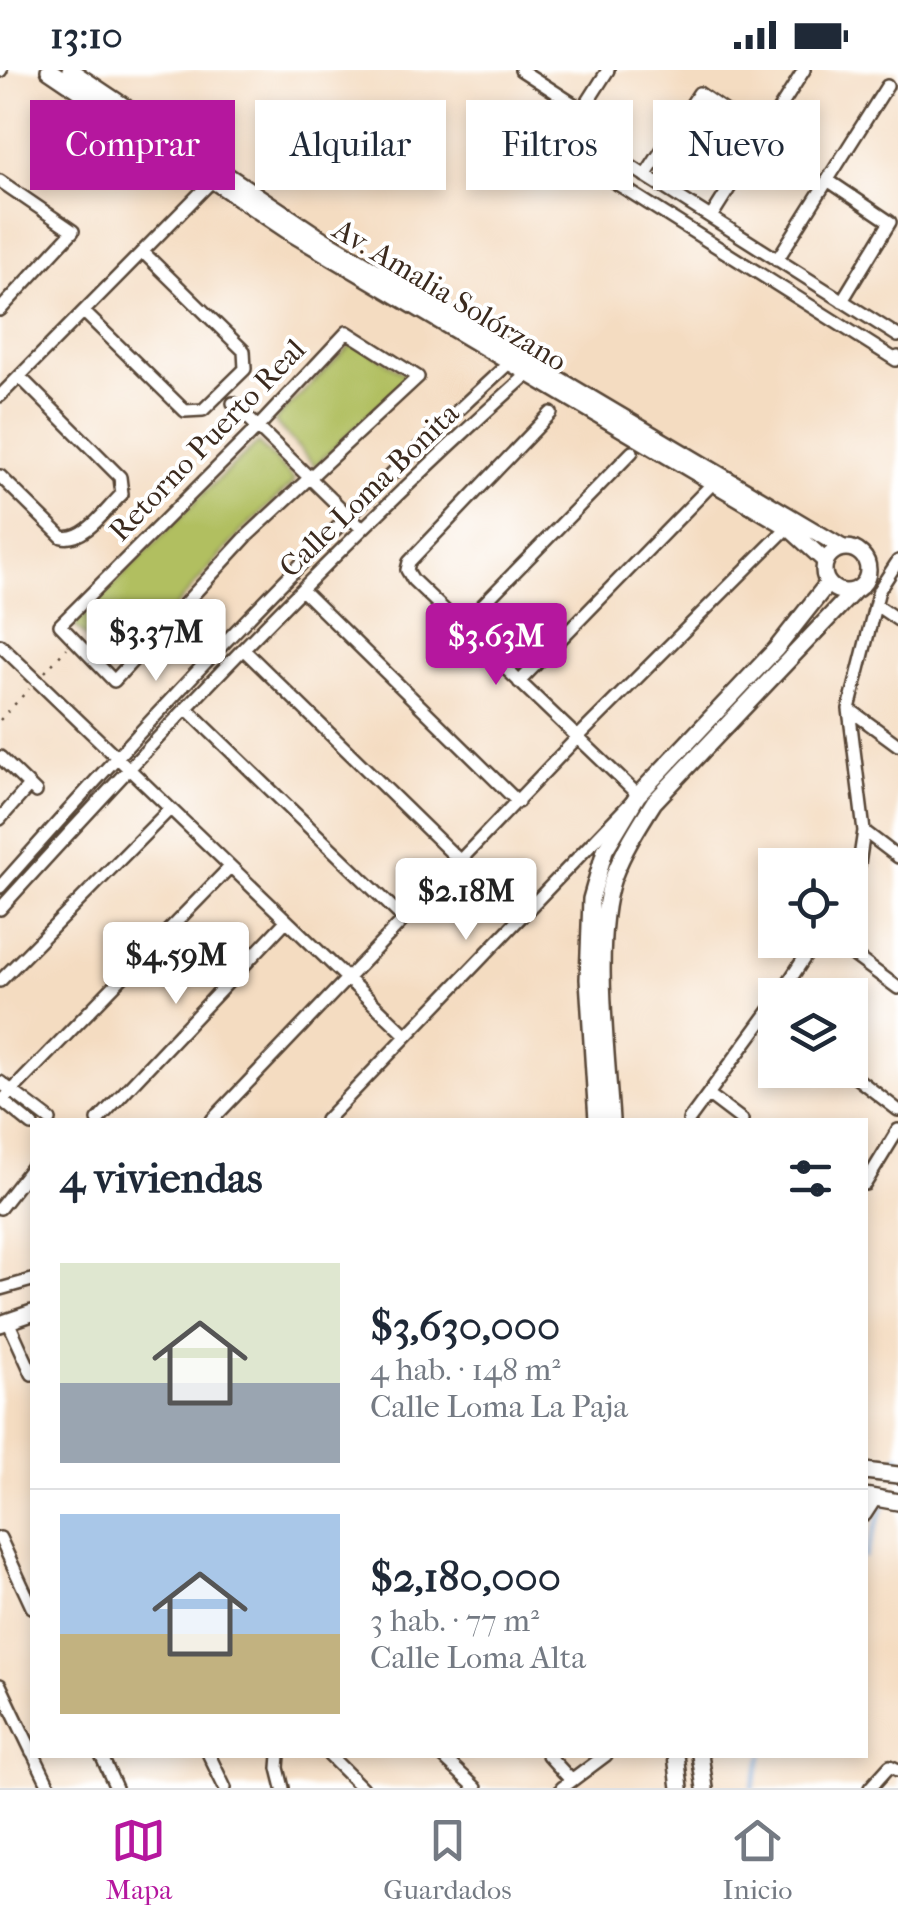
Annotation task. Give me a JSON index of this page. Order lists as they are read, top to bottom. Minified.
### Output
{"streets":{"main road":["Av. Amalia Solórzano"],"street":["Retorno Puerto Real","Calle Loma Bonita"]},"crossings":[["Av. Amalia Solórzano","Calle Loma Bonita"]],"page":{"status":"13:10","chip":["Comprar","Alquilar","Filtros","Nuevo"],"price":["$3.37M","$3.63M","$2.18M","$4.59M"],"heading":"4 viviendas","list":[{"name":"$3,630,000","note":"4 hab. · 148 m² · Calle Loma La Paja"},{"name":"$2,180,000","note":"3 hab. · 77 m² · Calle Loma Alta"}],"tabs":["Mapa","Guardados","Inicio"]}}
